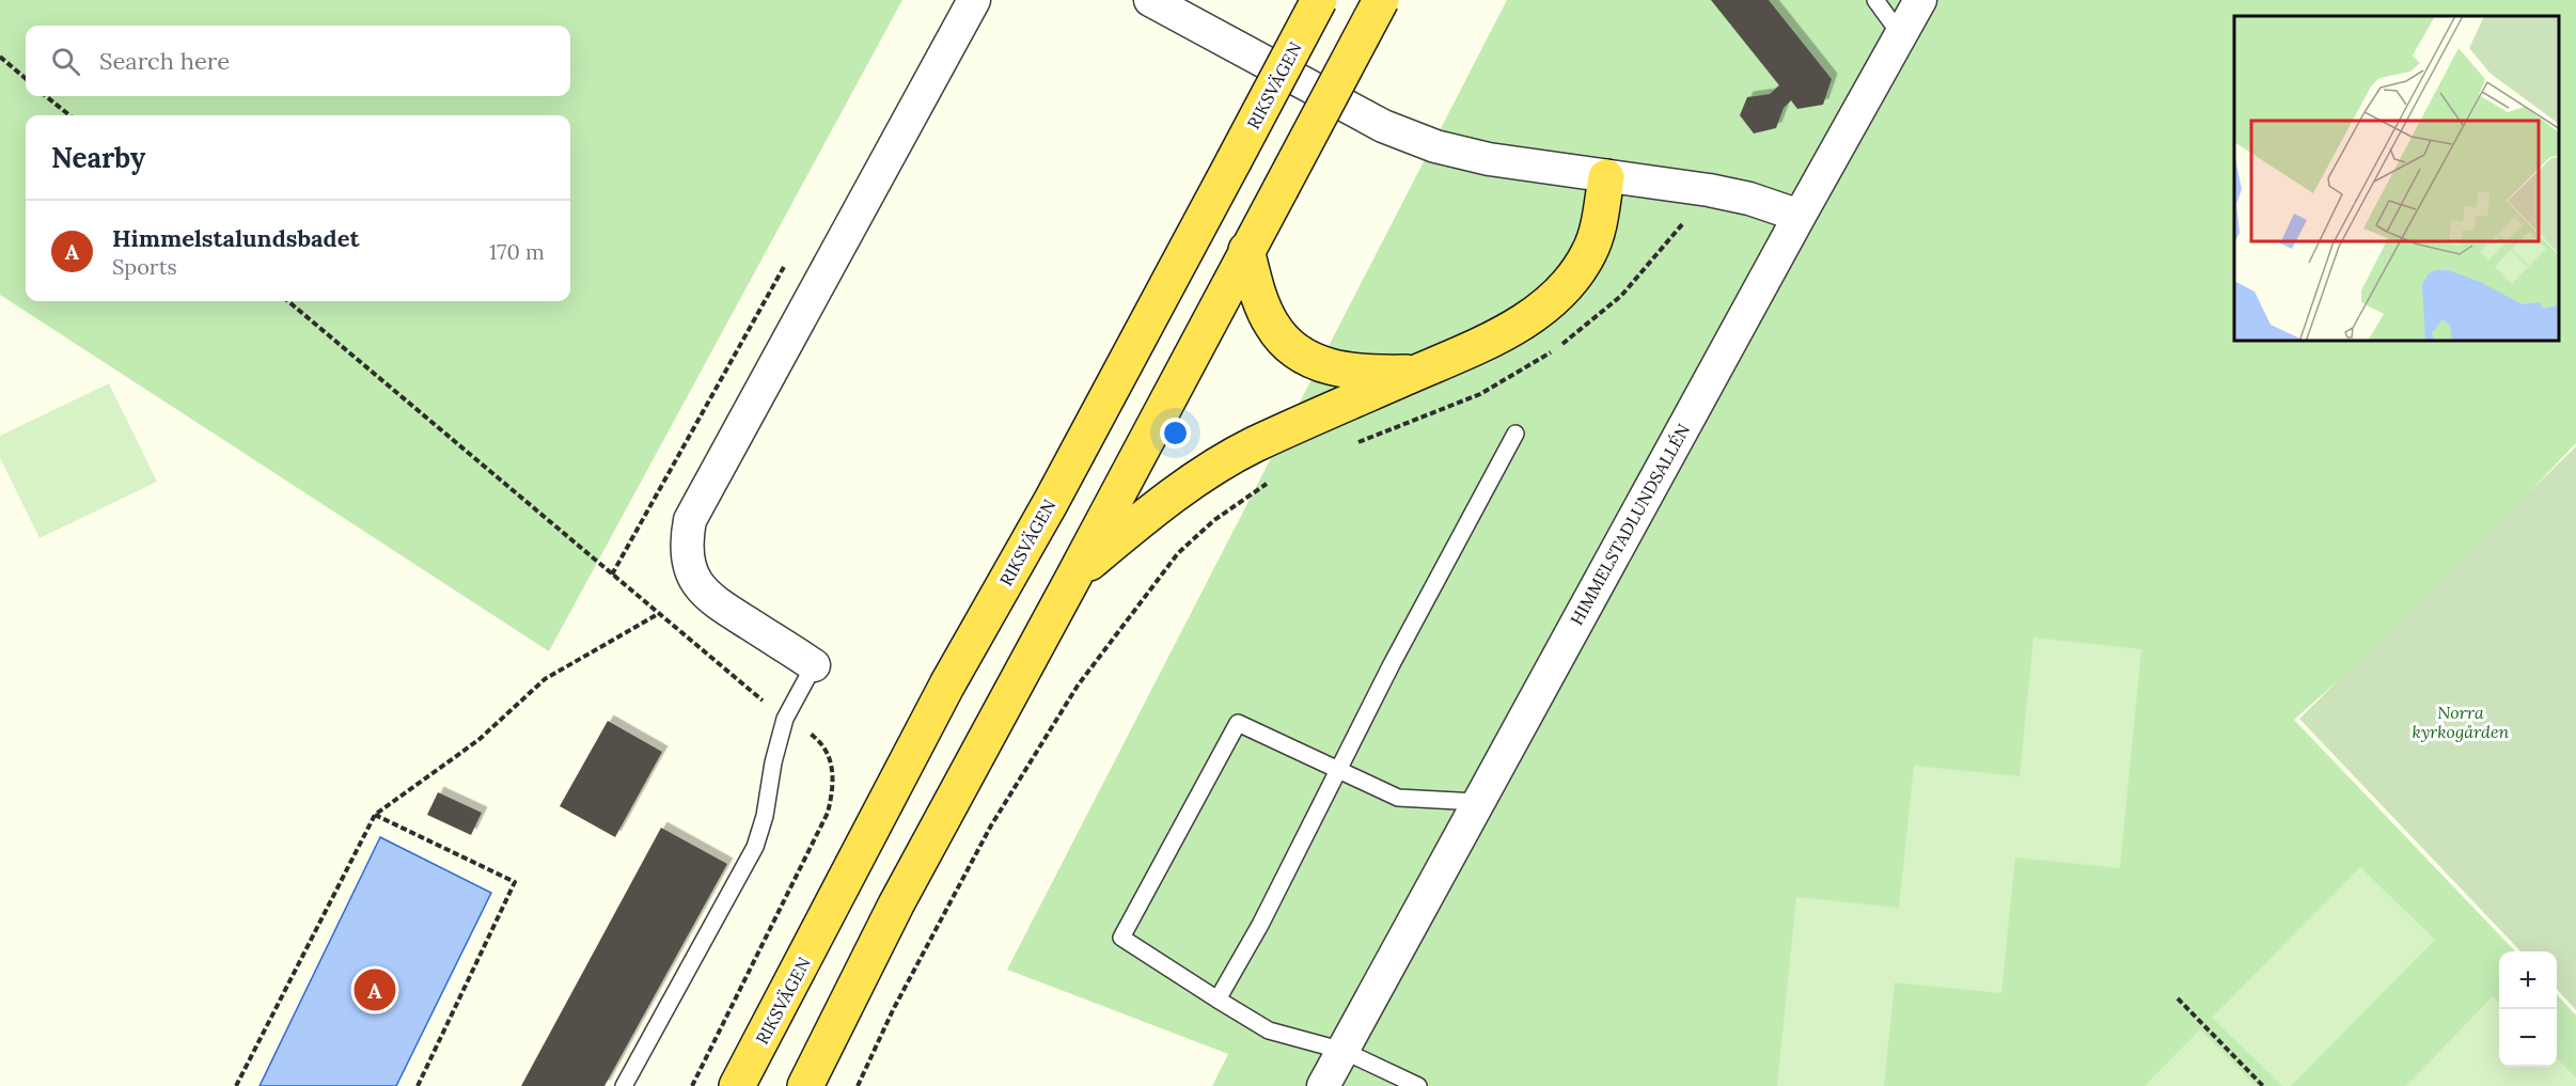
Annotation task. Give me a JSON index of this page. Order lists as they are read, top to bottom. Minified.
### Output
{"streets":{"highway":["RIKSVÄGEN"],"street":["HIMMELSTADLUNDSALLÉN"]},"parks":["Norra kyrkogården"],"page":{"search":"Search here","heading":"Nearby","list":[{"mark":"A","name":"Himmelstalundsbadet","note":"Sports","value":"170 m"}],"map_buttons":["+","−"],"pins":"A"}}
